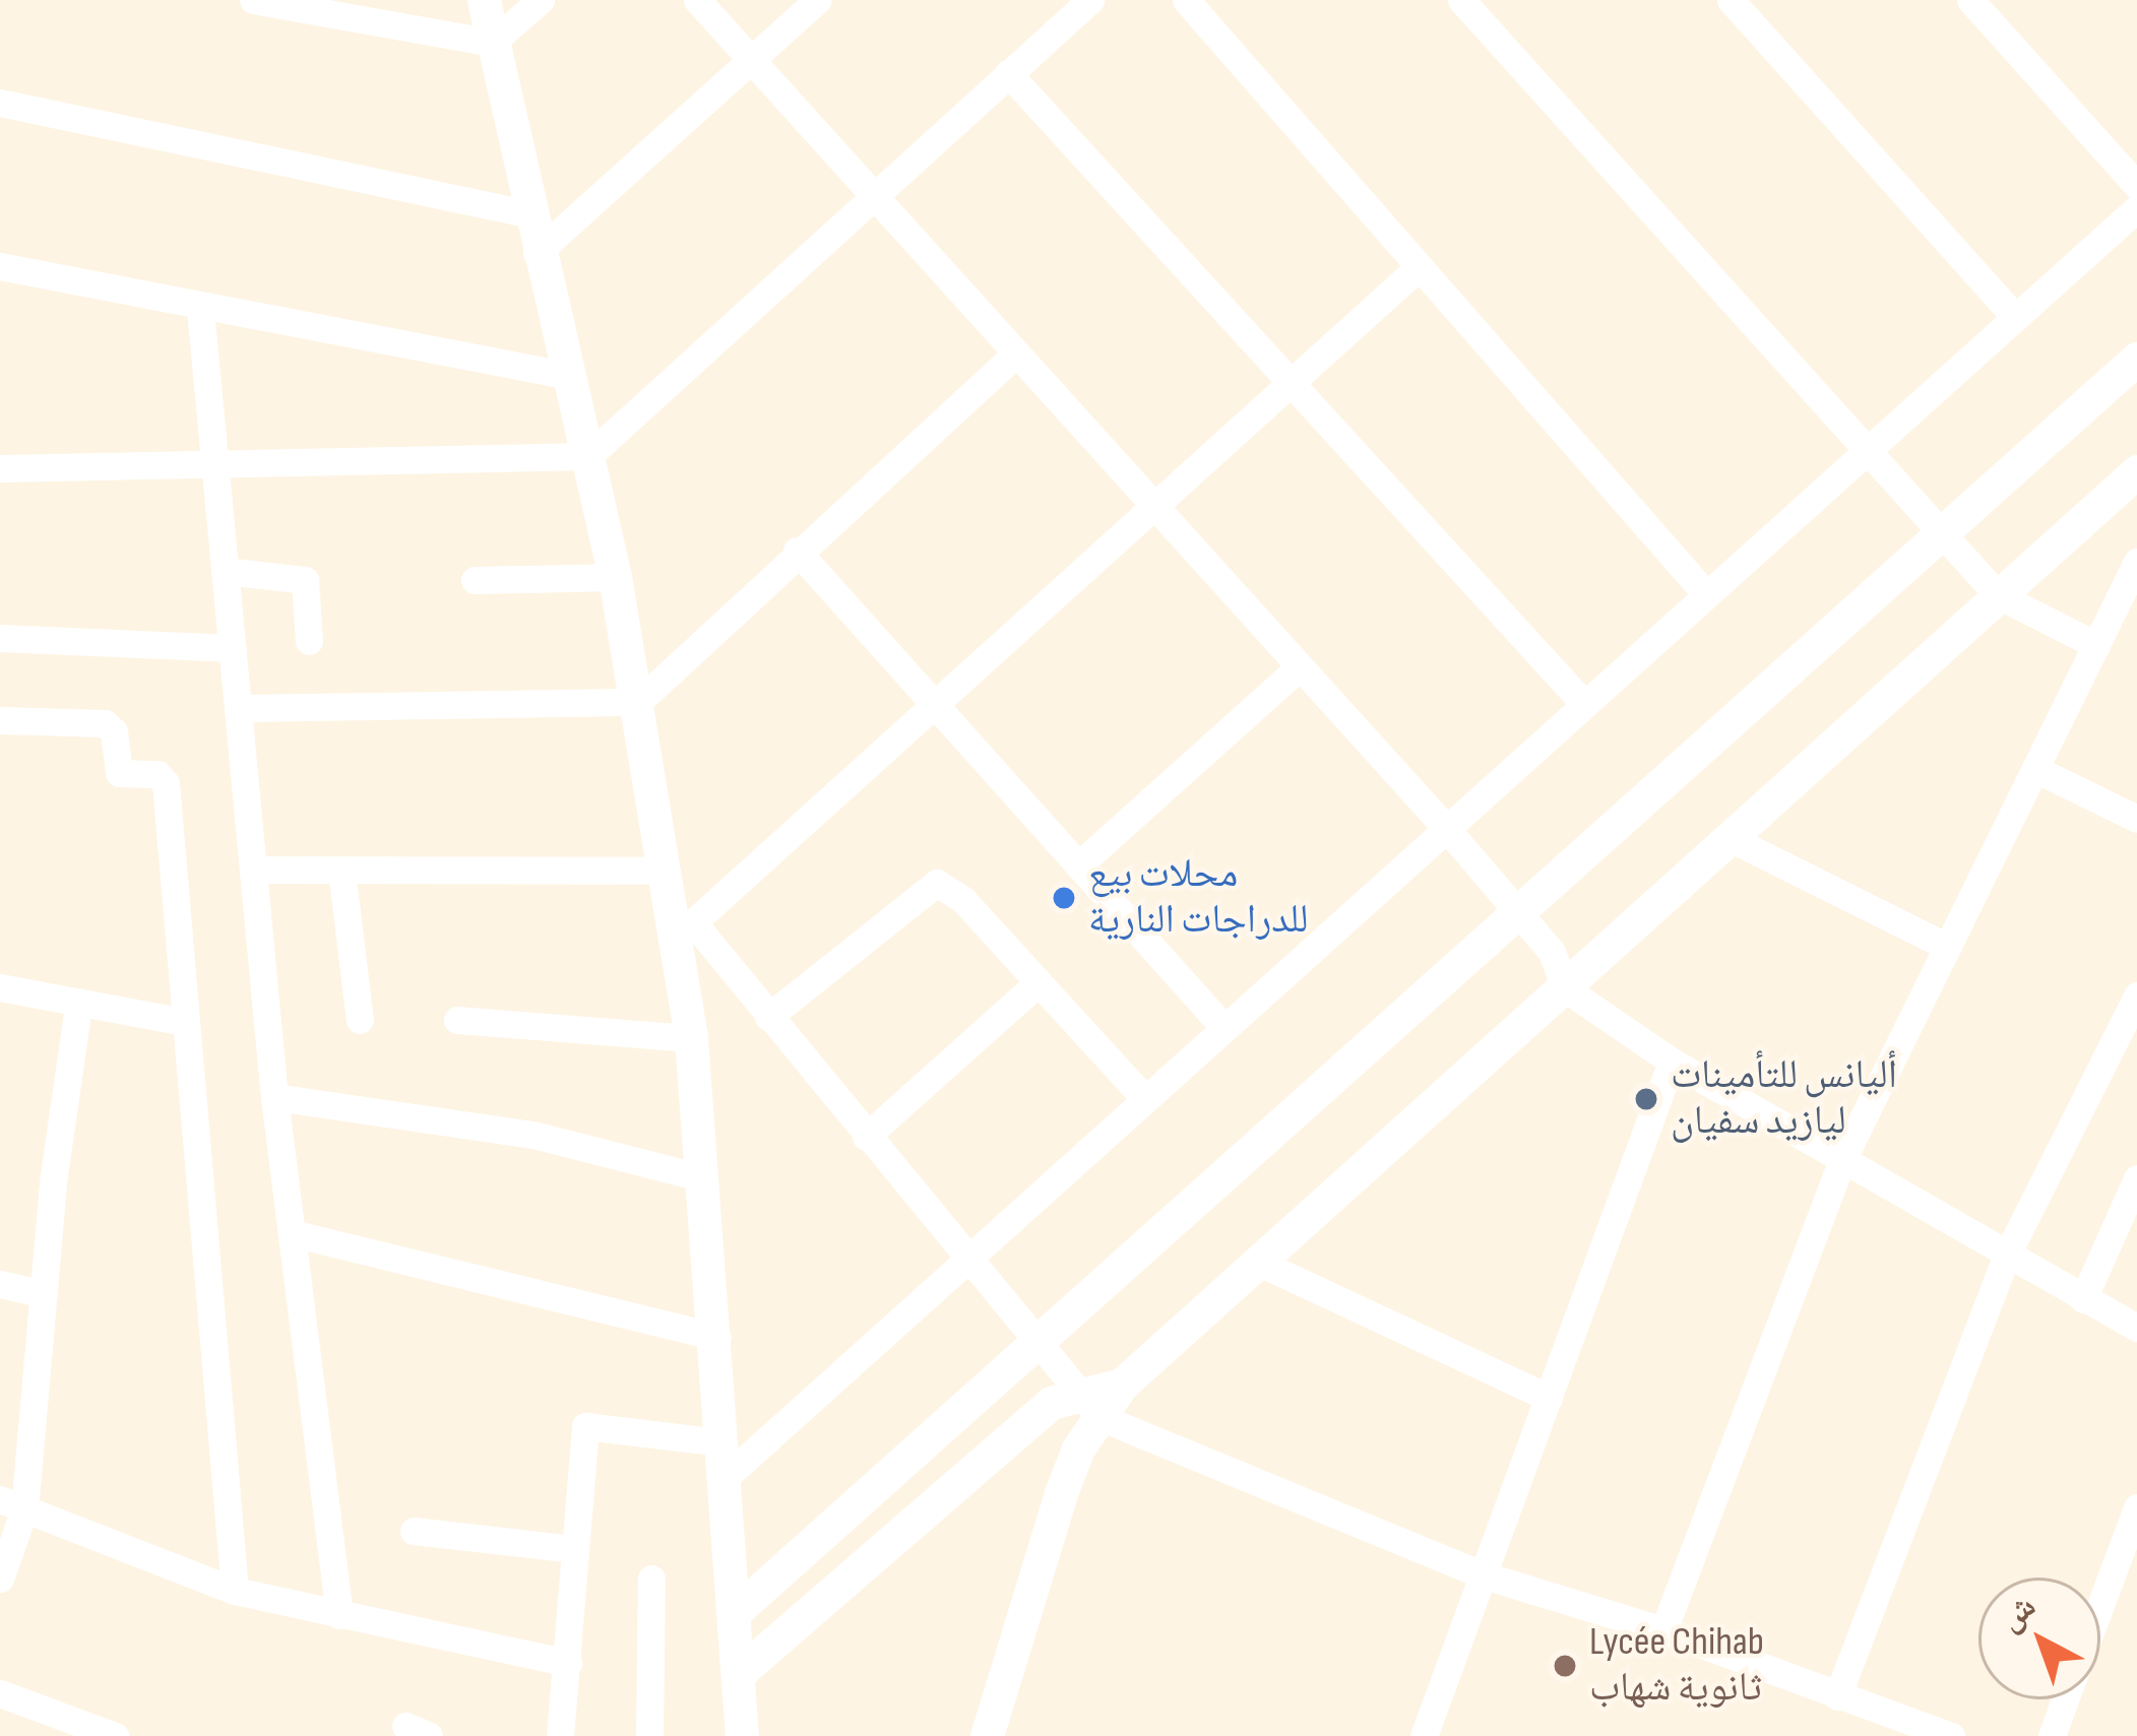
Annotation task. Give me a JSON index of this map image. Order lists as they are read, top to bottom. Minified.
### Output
{"places":["محلات بيع للدراجات النارية","أليانس للتأمينات ليازيد سفيان","Lycée Chihab ثانوية شهاب"],"north":"top left"}
